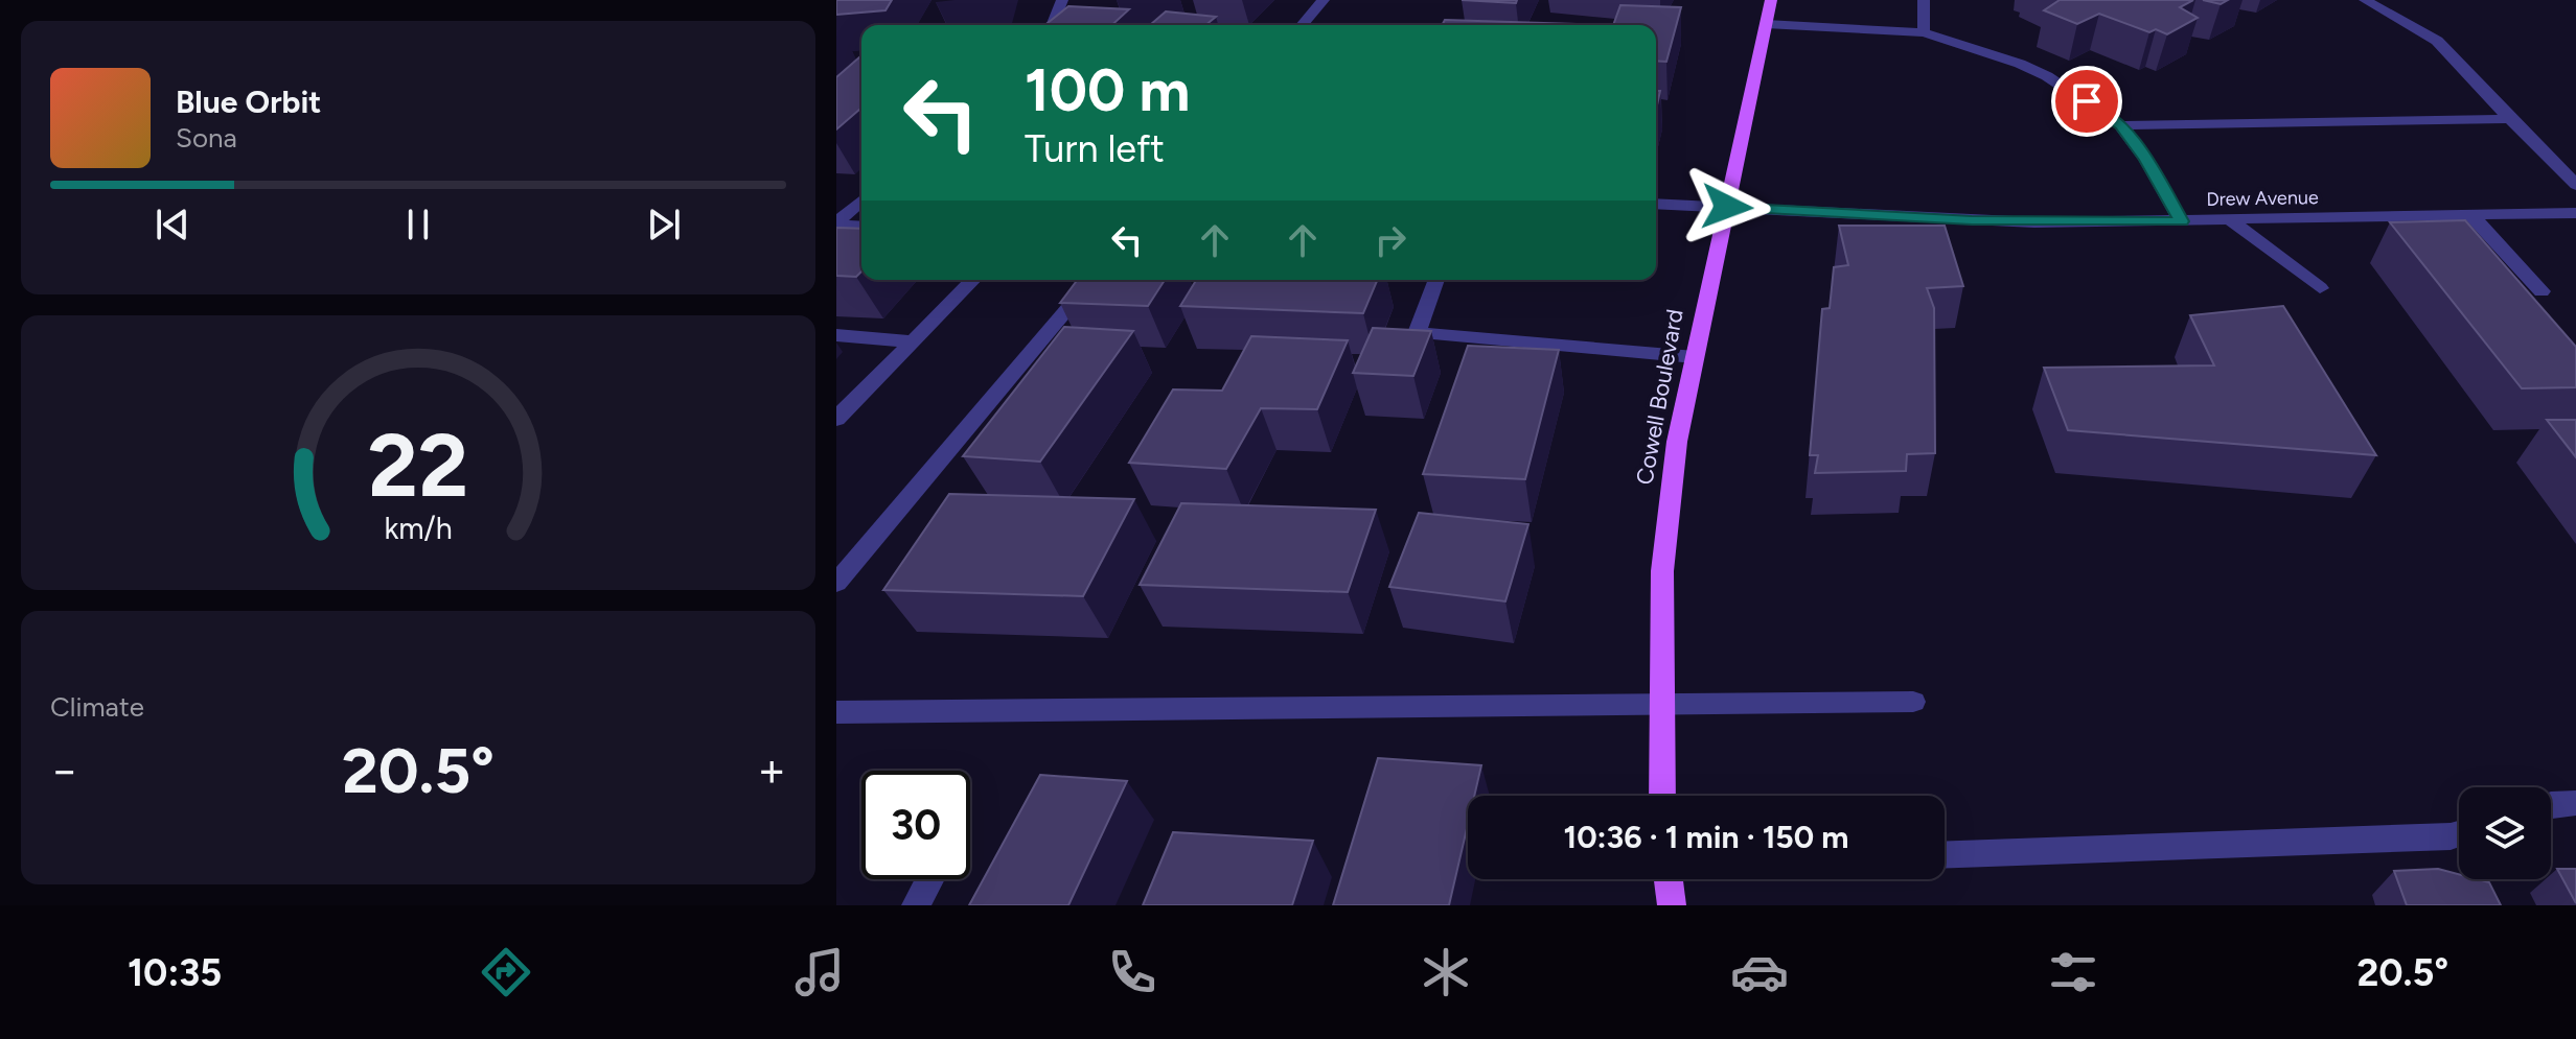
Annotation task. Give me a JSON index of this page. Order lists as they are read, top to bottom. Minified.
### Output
{"streets":{"main road":["Cowell Boulevard"],"street":["Drew Avenue"]},"crossings":[["Drew Avenue","Cowell Boulevard"]],"page":{"turn":["100 m","Turn left"],"song":["Blue Orbit","Sona"],"tile":"Climate","heat":["−","20.5°","+"],"limit":"30","trip":"10:36 · 1 min · 150 m","tabs":["10:35","20.5°"],"gauge":["22","km/h"]}}
